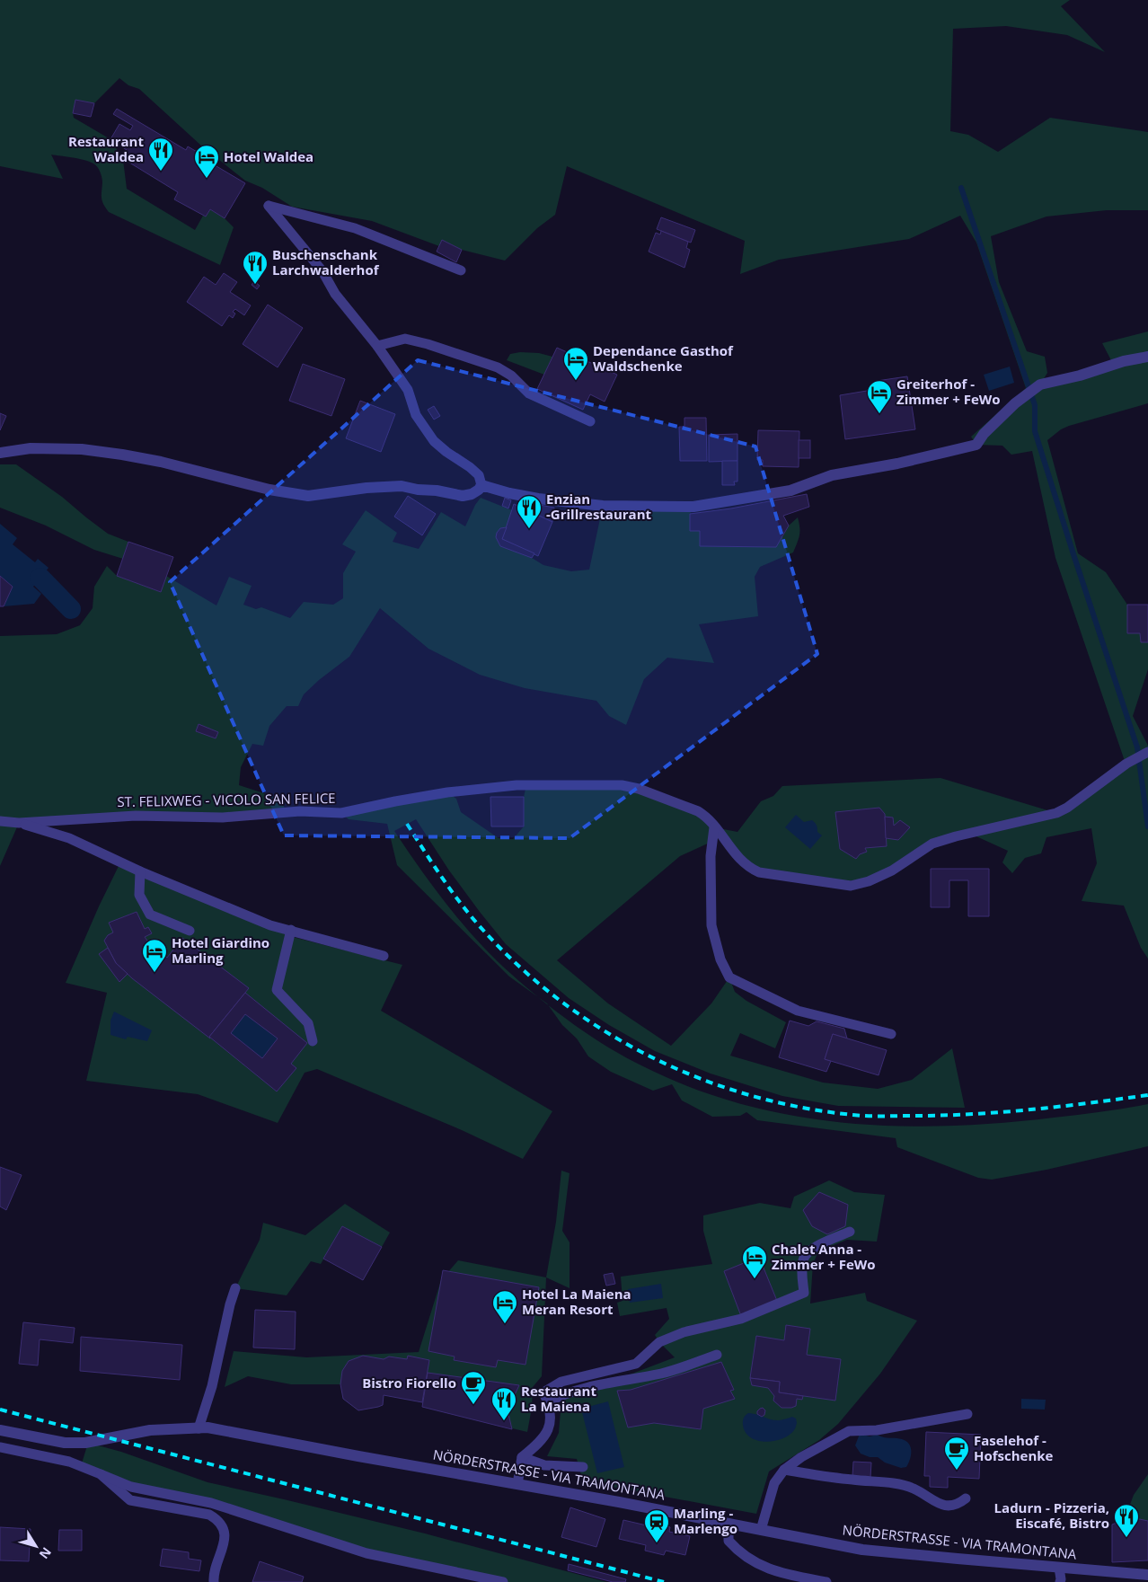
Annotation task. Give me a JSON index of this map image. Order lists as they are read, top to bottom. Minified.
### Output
{"streets":{"street":["NÖRDERSTRASSE - VIA TRAMONTANA"],"lane":["ST. FELIXWEG - VICOLO SAN FELICE"]},"places":{"restaurant":["Restaurant Waldea","Buschenschank Larchwalderhof","Enzian -Grillrestaurant","Restaurant La Maiena","Ladurn - Pizzeria, Eiscafé, Bistro"],"hotel":["Hotel Waldea","Dependance Gasthof Waldschenke","Greiterhof - Zimmer + FeWo","Hotel Giardino Marling","Chalet Anna - Zimmer + FeWo","Hotel La Maiena Meran Resort"],"cafe":["Bistro Fiorello","Faselehof - Hofschenke"],"station":["Marling - Marlengo"]},"north":"bottom right"}
